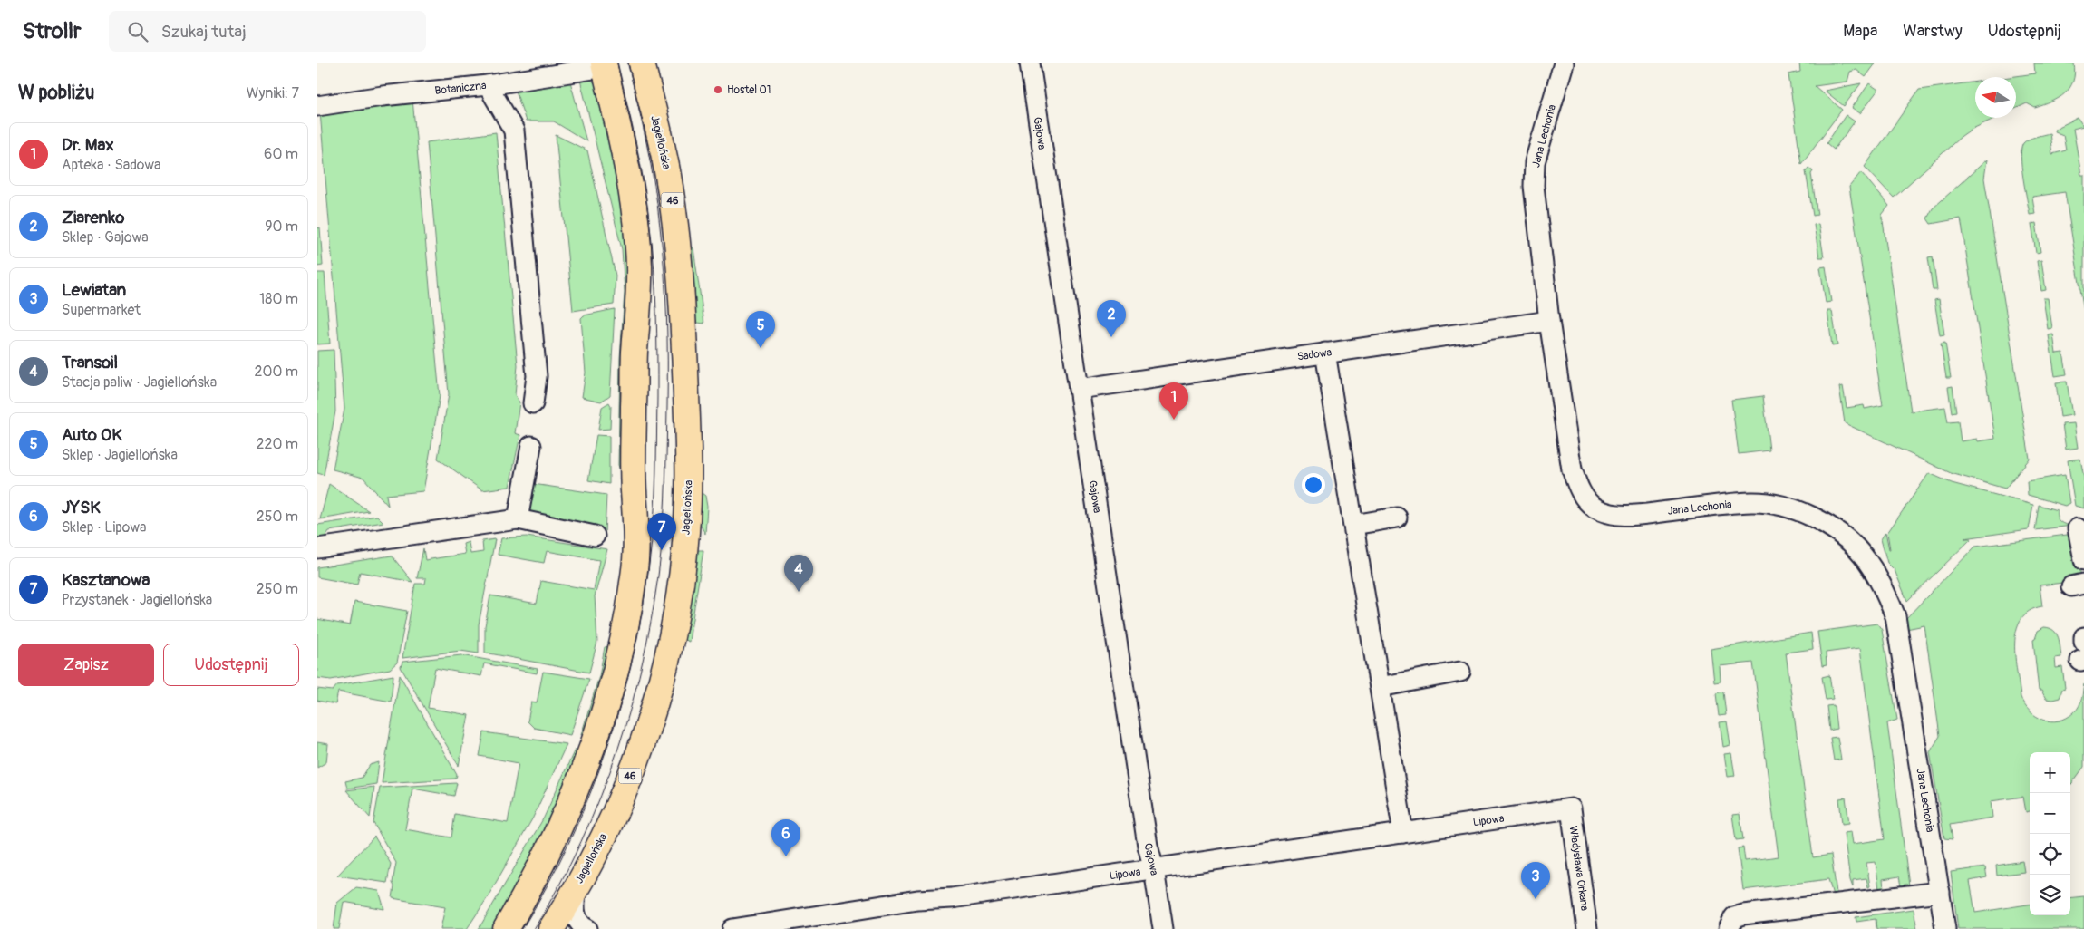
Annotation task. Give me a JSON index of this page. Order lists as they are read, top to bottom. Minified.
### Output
{"streets":{"main road":["Jagiellońska","46"],"street":["Botaniczna","Gajowa","Jana Lechonia","Sadowa","Lipowa","Władysława Orkana"]},"crossings":[["Gajowa","Sadowa"],["Gajowa","Lipowa"],["Jana Lechonia","Sadowa"],["Lipowa","Władysława Orkana"]],"places":["Hostel 01"],"north":"left","page":{"header":"Strollr","search":"Szukaj tutaj","nav":["Mapa","Warstwy","Udostępnij"],"heading":["W pobliżu","Wyniki: 7"],"list":[{"mark":"1","name":"Dr. Max","note":"Apteka · Sadowa","value":"60 m"},{"mark":"2","name":"Ziarenko","note":"Sklep · Gajowa","value":"90 m"},{"mark":"3","name":"Lewiatan","note":"Supermarket","value":"180 m"},{"mark":"4","name":"Transoil","note":"Stacja paliw · Jagiellońska","value":"200 m"},{"mark":"5","name":"Auto OK","note":"Sklep · Jagiellońska","value":"220 m"},{"mark":"6","name":"JYSK","note":"Sklep · Lipowa","value":"250 m"},{"mark":"7","name":"Kasztanowa","note":"Przystanek · Jagiellońska","value":"250 m"}],"pins":["2","5","1","7","4","6","3"],"buttons":["Zapisz","Udostępnij"],"map_buttons":["+","−"]}}
